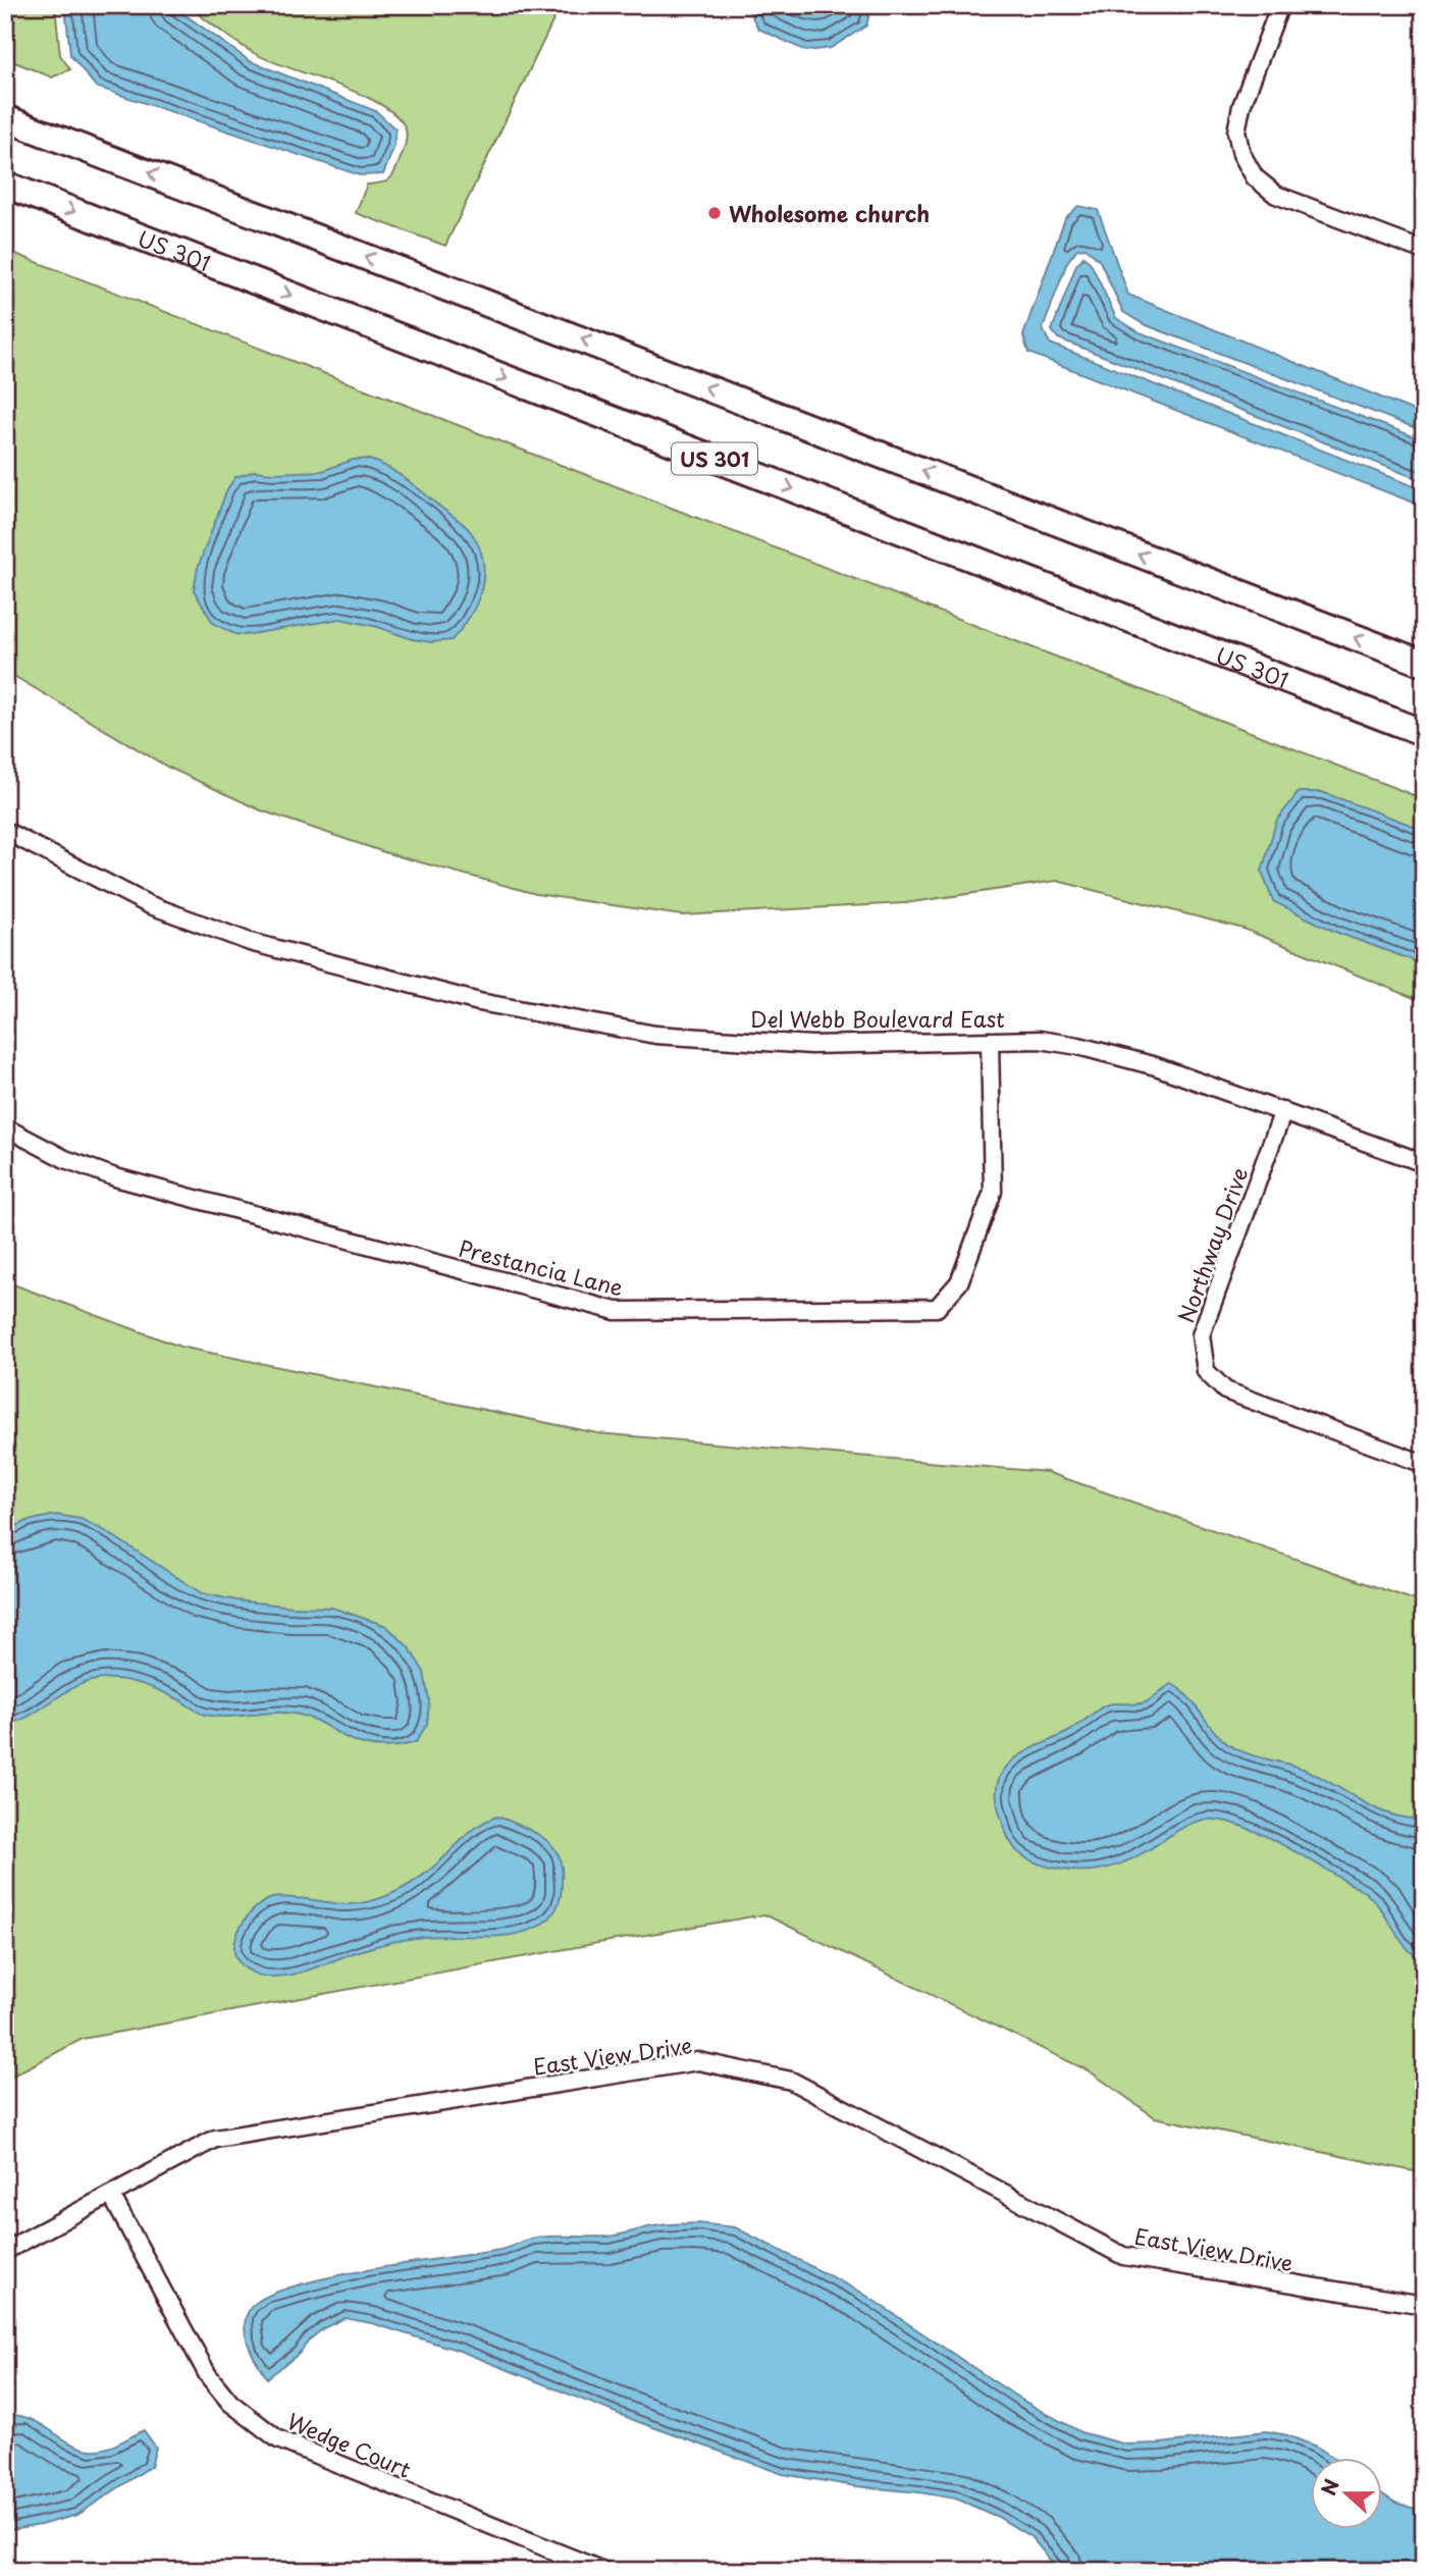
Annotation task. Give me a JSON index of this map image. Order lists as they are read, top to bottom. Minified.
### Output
{"streets":{"main road":["US 301"],"street":["Del Webb Boulevard East","Northway Drive","Prestancia Lane","East View Drive","Wedge Court"]},"crossings":[["Del Webb Boulevard East","Northway Drive"],["Del Webb Boulevard East","Prestancia Lane"],["East View Drive","Wedge Court"]],"places":["Wholesome church"],"north":"left"}
